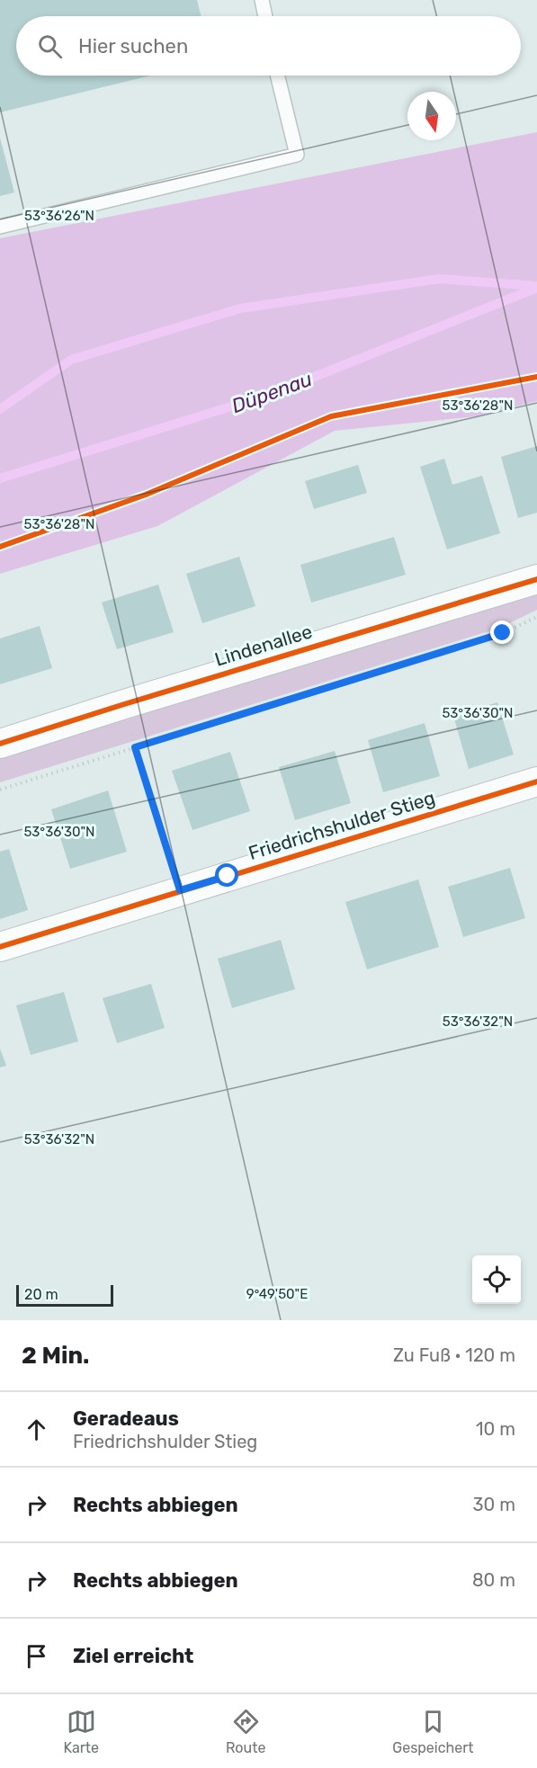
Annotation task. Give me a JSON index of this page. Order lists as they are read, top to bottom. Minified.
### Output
{"streets":{"street":["Lindenallee","Friedrichshulder Stieg"]},"water":["Düpenau"],"scale_bar":"20 m","north":"bottom","page":{"search":"Hier suchen","scale":"20 m","heading":["2 Min.","Zu Fuß · 120 m"],"list":[["Geradeaus","Friedrichshulder Stieg","10 m"],["Rechts abbiegen","30 m"],["Rechts abbiegen","80 m"],"Ziel erreicht"],"nav":["Karte","Route","Gespeichert"]},"coordinates":["53°36'26\"N","53°36'28\"N","53°36'30\"N","53°36'32\"N","9°49'50\"E"]}
